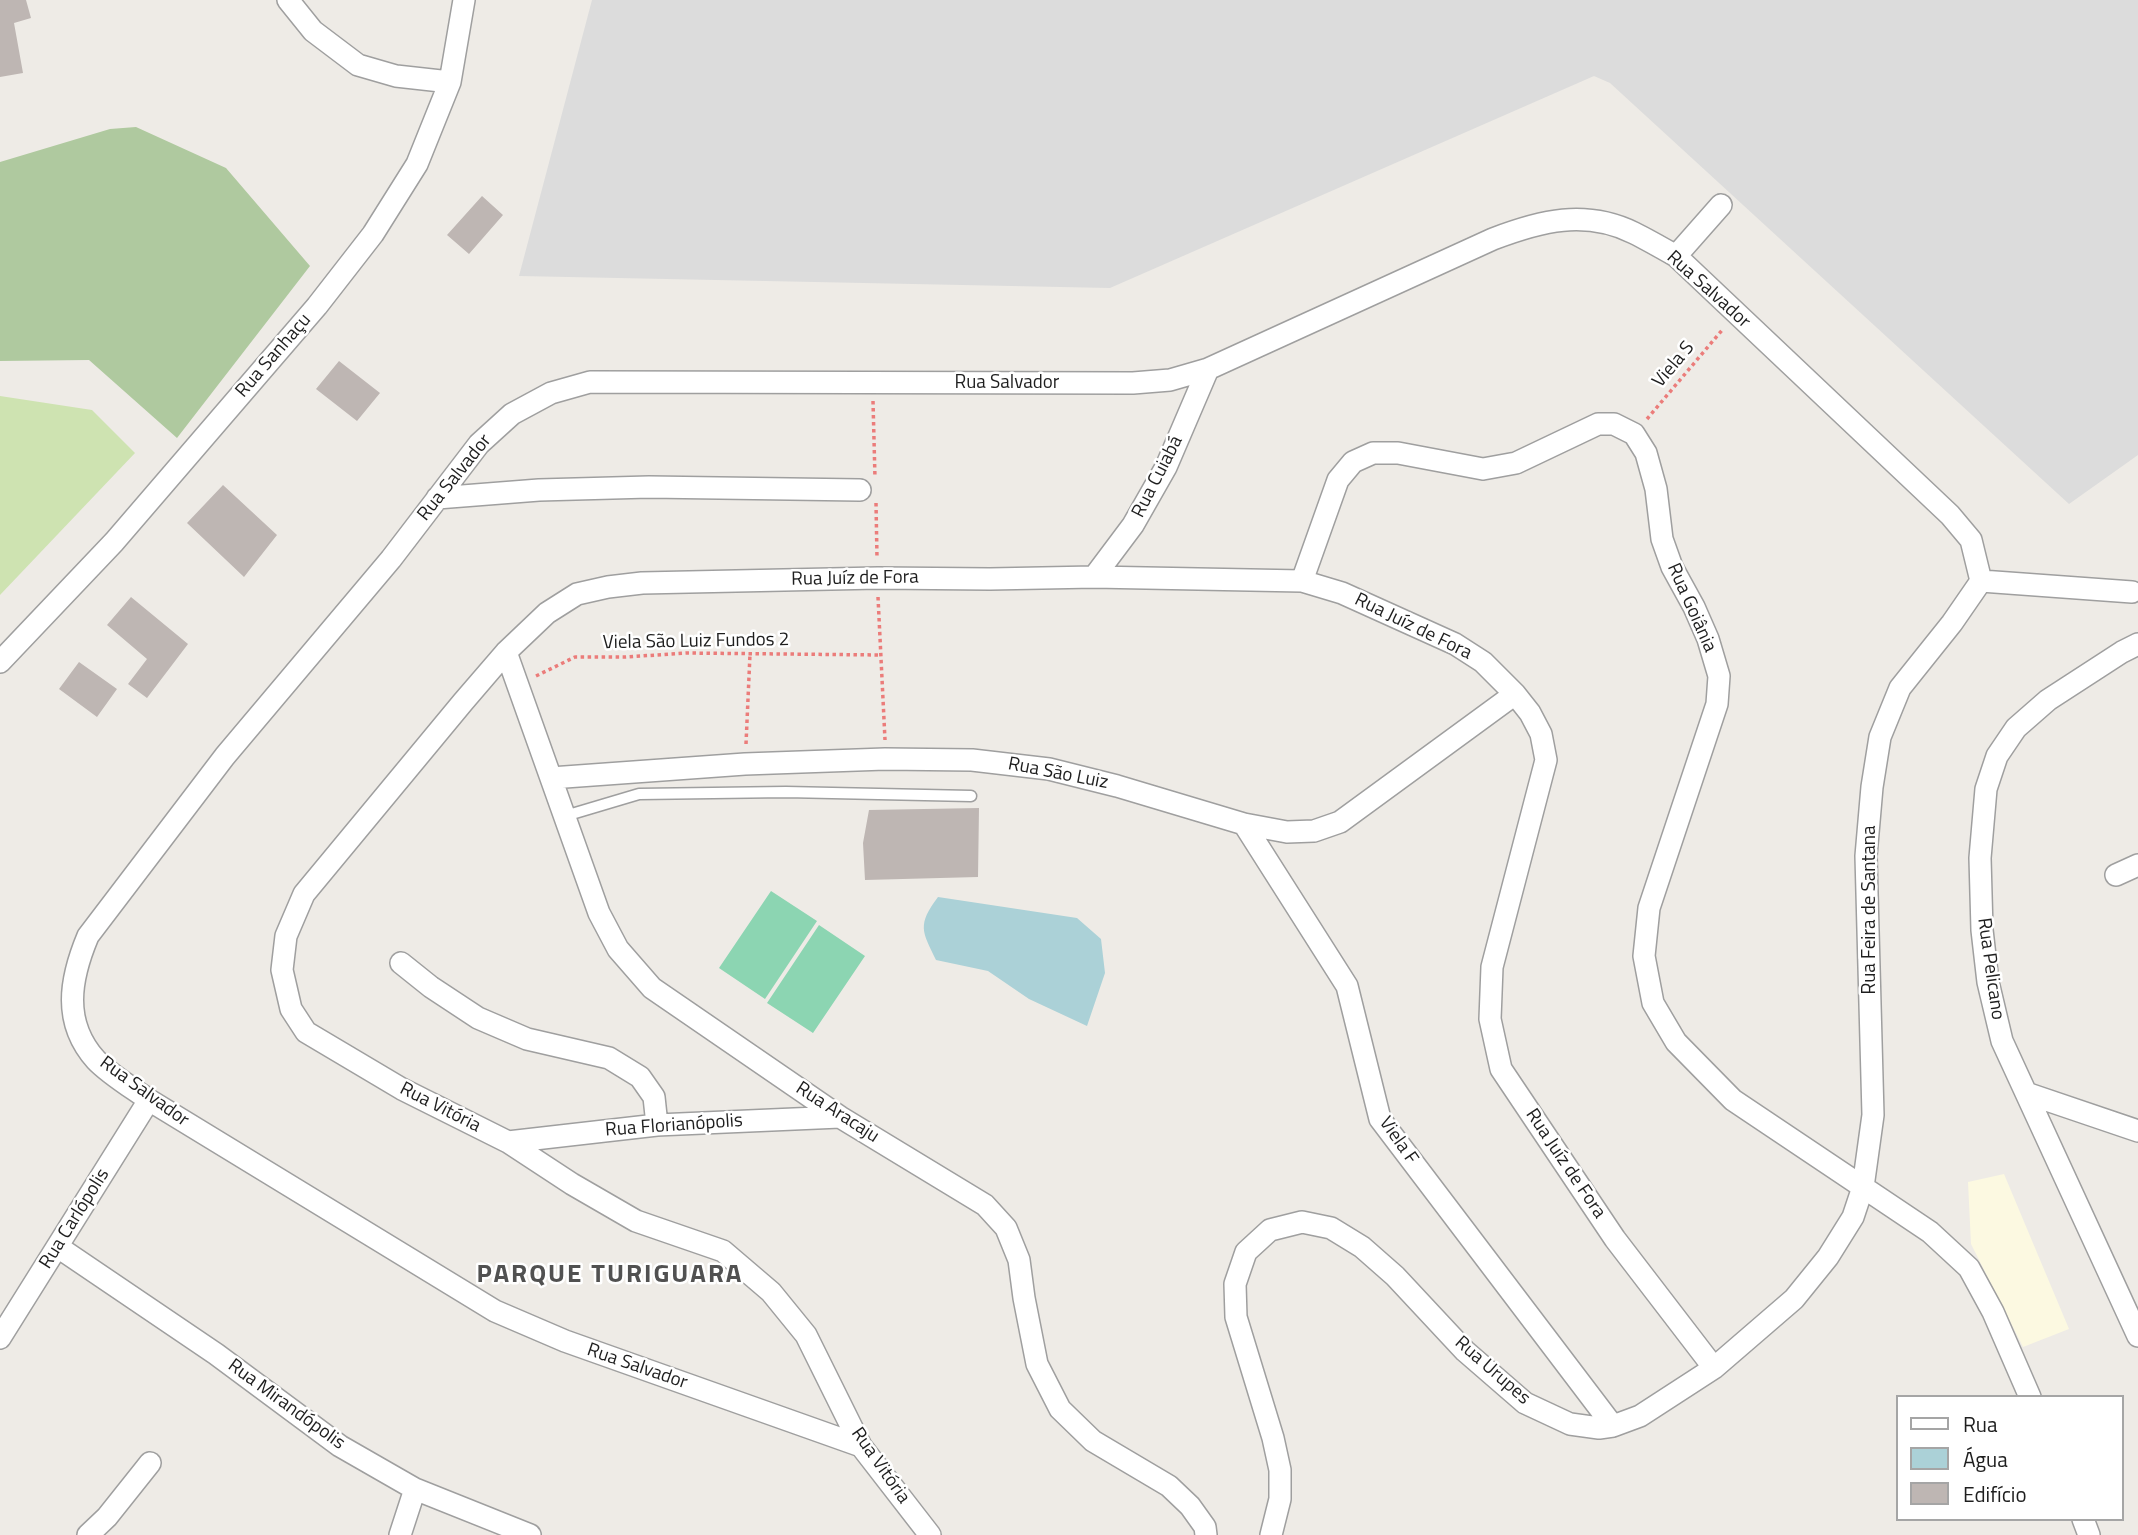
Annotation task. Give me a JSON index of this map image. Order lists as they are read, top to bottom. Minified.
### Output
{"streets":{"street":["Rua Salvador","Rua Sanhaçu","Rua Cuiabá","Rua Juíz de Fora","Rua Goiânia","Rua São Luiz","Rua Feira de Santana","Rua Pelicano","Rua Vitória","Rua Aracaju","Rua Florianópolis","Viela F","Rua Carlópolis","Rua Urupes","Rua Mirandópolis"],"path":["Viela S","Viela São Luiz Fundos 2"]},"crossings":[["Rua Salvador","Viela S"],["Rua Salvador","Rua Cuiabá"],["Rua Salvador","Rua Feira de Santana"],["Rua Salvador","Rua Vitória"],["Rua Salvador","Rua Carlópolis"],["Viela S","Rua Goiânia"],["Rua Cuiabá","Rua Juíz de Fora"],["Rua Juíz de Fora","Rua São Luiz"],["Rua Juíz de Fora","Rua Vitória"],["Rua Juíz de Fora","Rua Urupes"],["Rua Goiânia","Rua Feira de Santana"],["Rua Goiânia","Rua Urupes"],["Viela São Luiz Fundos 2","Rua Aracaju"],["Rua São Luiz","Rua Aracaju"],["Rua São Luiz","Viela F"],["Rua Feira de Santana","Rua Urupes"],["Rua Vitória","Rua Aracaju"],["Rua Vitória","Rua Florianópolis"],["Rua Aracaju","Rua Florianópolis"],["Viela F","Rua Urupes"],["Rua Carlópolis","Rua Mirandópolis"]],"districts":["PARQUE TURIGUARA"],"legend":["Rua","Água","Edifício"]}
